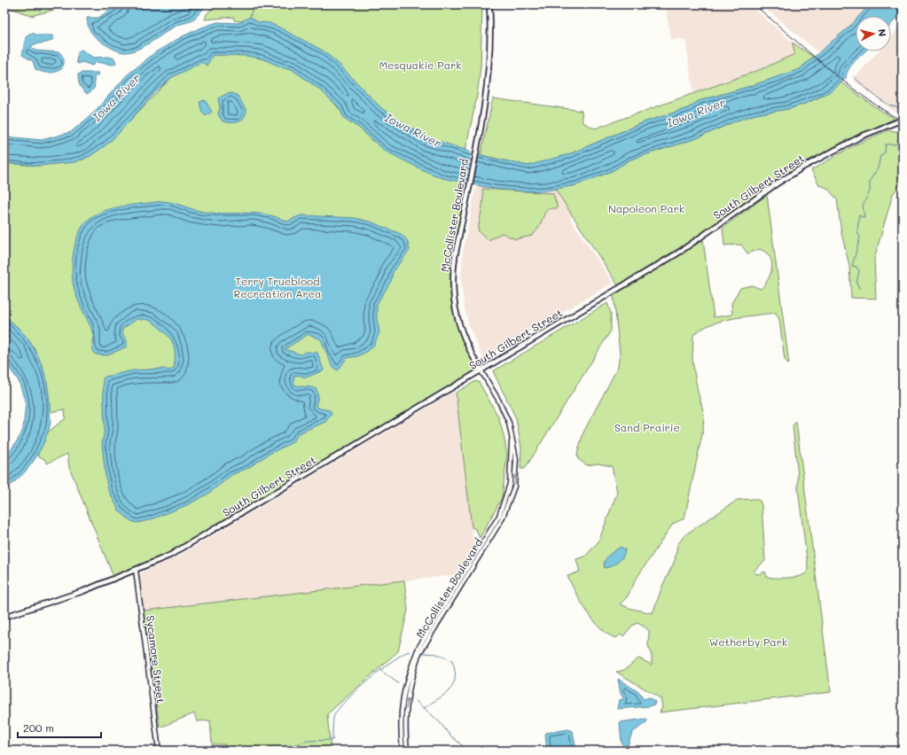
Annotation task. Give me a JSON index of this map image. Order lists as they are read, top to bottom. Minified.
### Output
{"streets":{"main road":["South Gilbert Street","McCollister Boulevard"],"street":["Sycamore Street"]},"crossings":[["South Gilbert Street","McCollister Boulevard"],["South Gilbert Street","Sycamore Street"]],"water":["Iowa River"],"parks":["Mesquakie Park","Napoleon Park","Terry Trueblood Recreation Area","Sand Prairie","Wetherby Park"],"scale_bar":"200 m","north":"right"}
